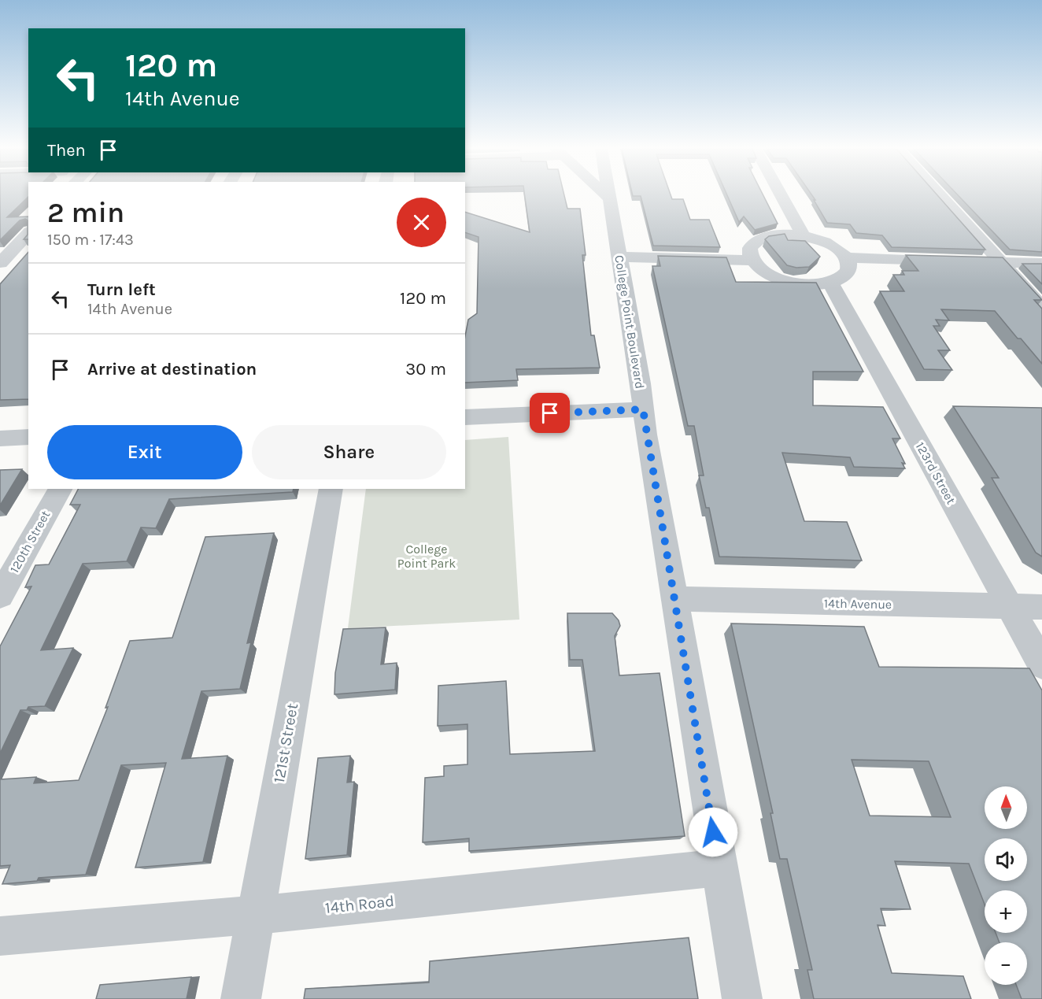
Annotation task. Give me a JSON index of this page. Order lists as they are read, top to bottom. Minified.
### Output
{"streets":{"street":["College Point Boulevard","123rd Street","120th Street","14th Avenue","121st Street","14th Road"]},"crossings":[["College Point Boulevard","14th Avenue"],["College Point Boulevard","14th Road"],["123rd Street","14th Avenue"],["121st Street","14th Road"]],"parks":["College Point Park"],"north":"top","page":{"turn":["120 m","14th Avenue"],"then":"Then","heading":["2 min","150 m · 17:43"],"list":[{"name":"Turn left","note":"14th Avenue","value":"120 m"},{"name":"Arrive at destination","value":"30 m"}],"buttons":["Exit","Share"],"map_buttons":["+","−"]}}
